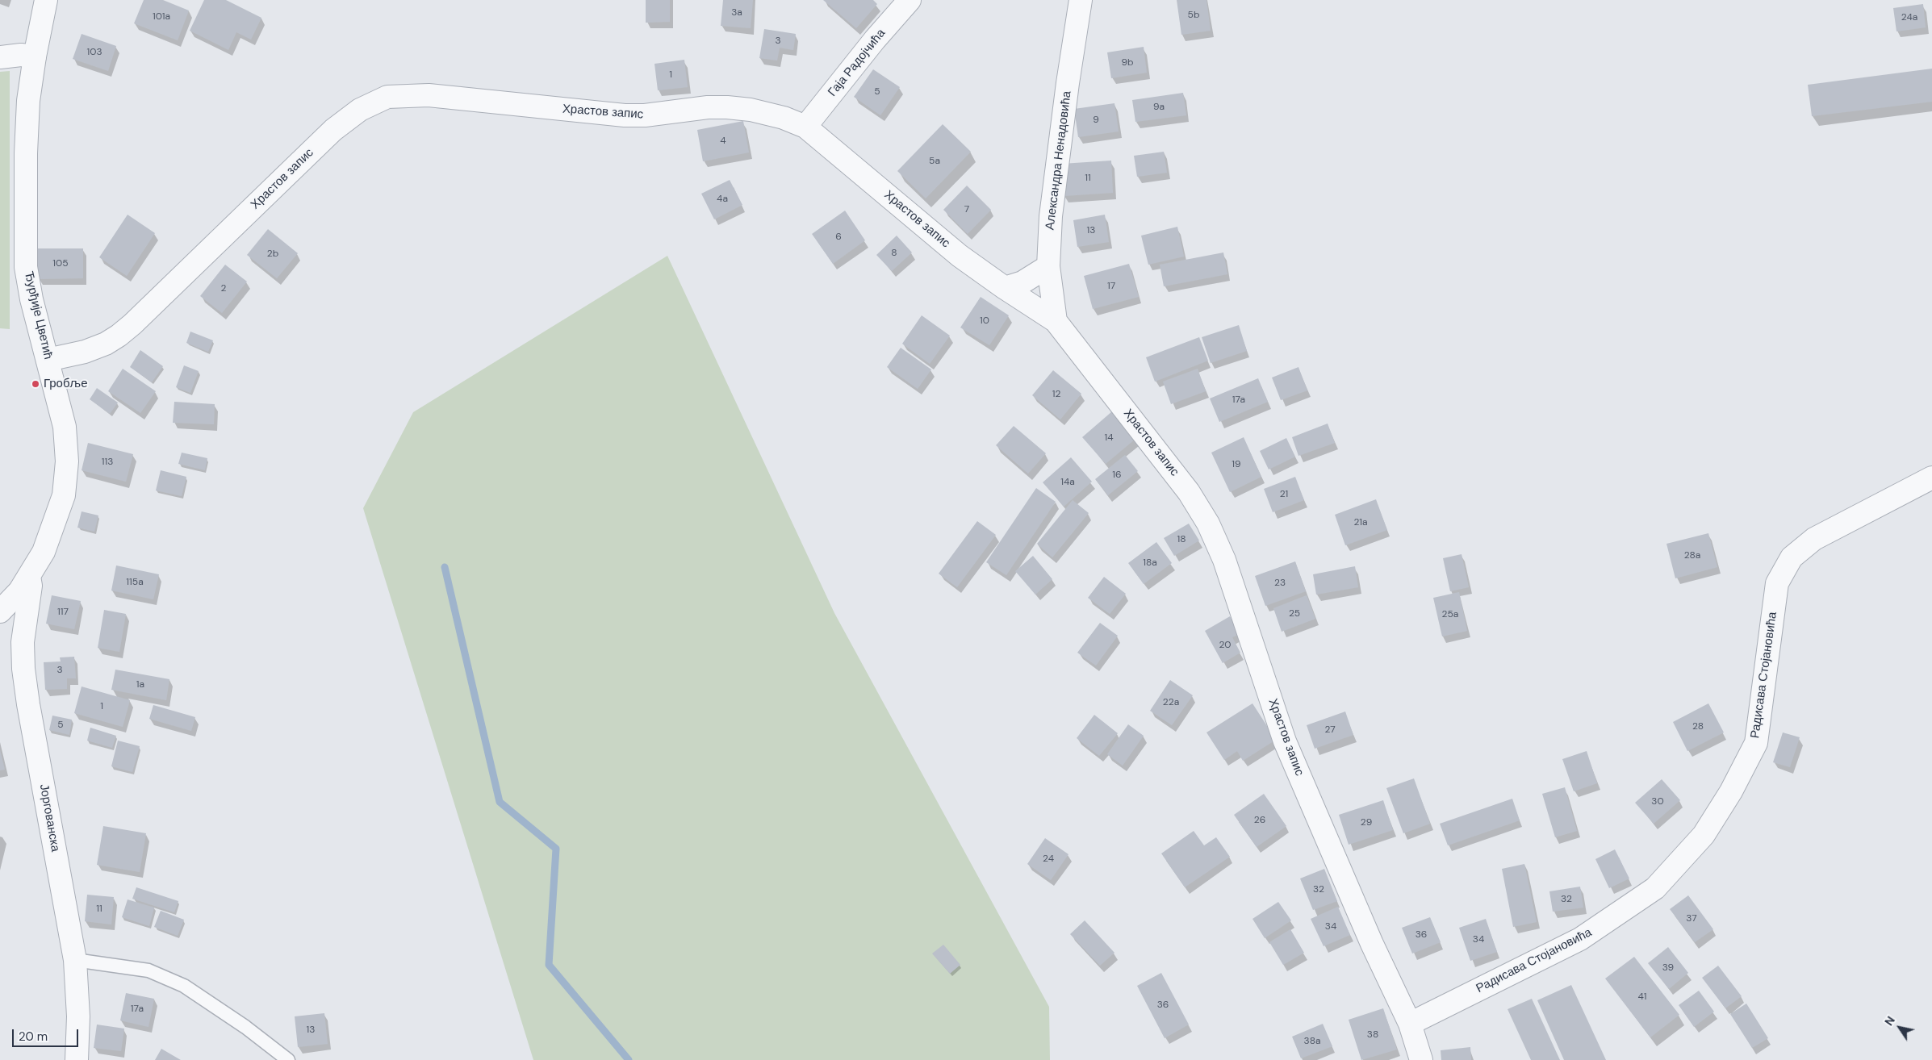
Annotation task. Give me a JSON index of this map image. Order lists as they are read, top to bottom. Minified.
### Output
{"streets":{"street":["Гаја Радојчића","Храстов запис","Александра Ненадовића","Ђурђије Цветић","Радисава Стојановића","Јоргованска"]},"crossings":[["Гаја Радојчића","Храстов запис"],["Храстов запис","Александра Ненадовића"],["Храстов запис","Ђурђије Цветић"],["Храстов запис","Радисава Стојановића"],["Ђурђије Цветић","Јоргованска"]],"places":["Гробље"],"house_numbers":["3a","5b","101a","24a","3","103","9b","1","5","9a","9","4","5a","11","4a","7","13","6","8","2b","105","17","2","10","12","17a","14","113","19","16","14a","21","21a","18","28a","18a","115a","23","117","25","25a","20","3","1a","22a","1","5","28","27","30","26","29","24","32","32","11","37","34","36","34","39","41","36","17a","13","38","38a"],"scale_bar":"20 m","north":"top left"}
